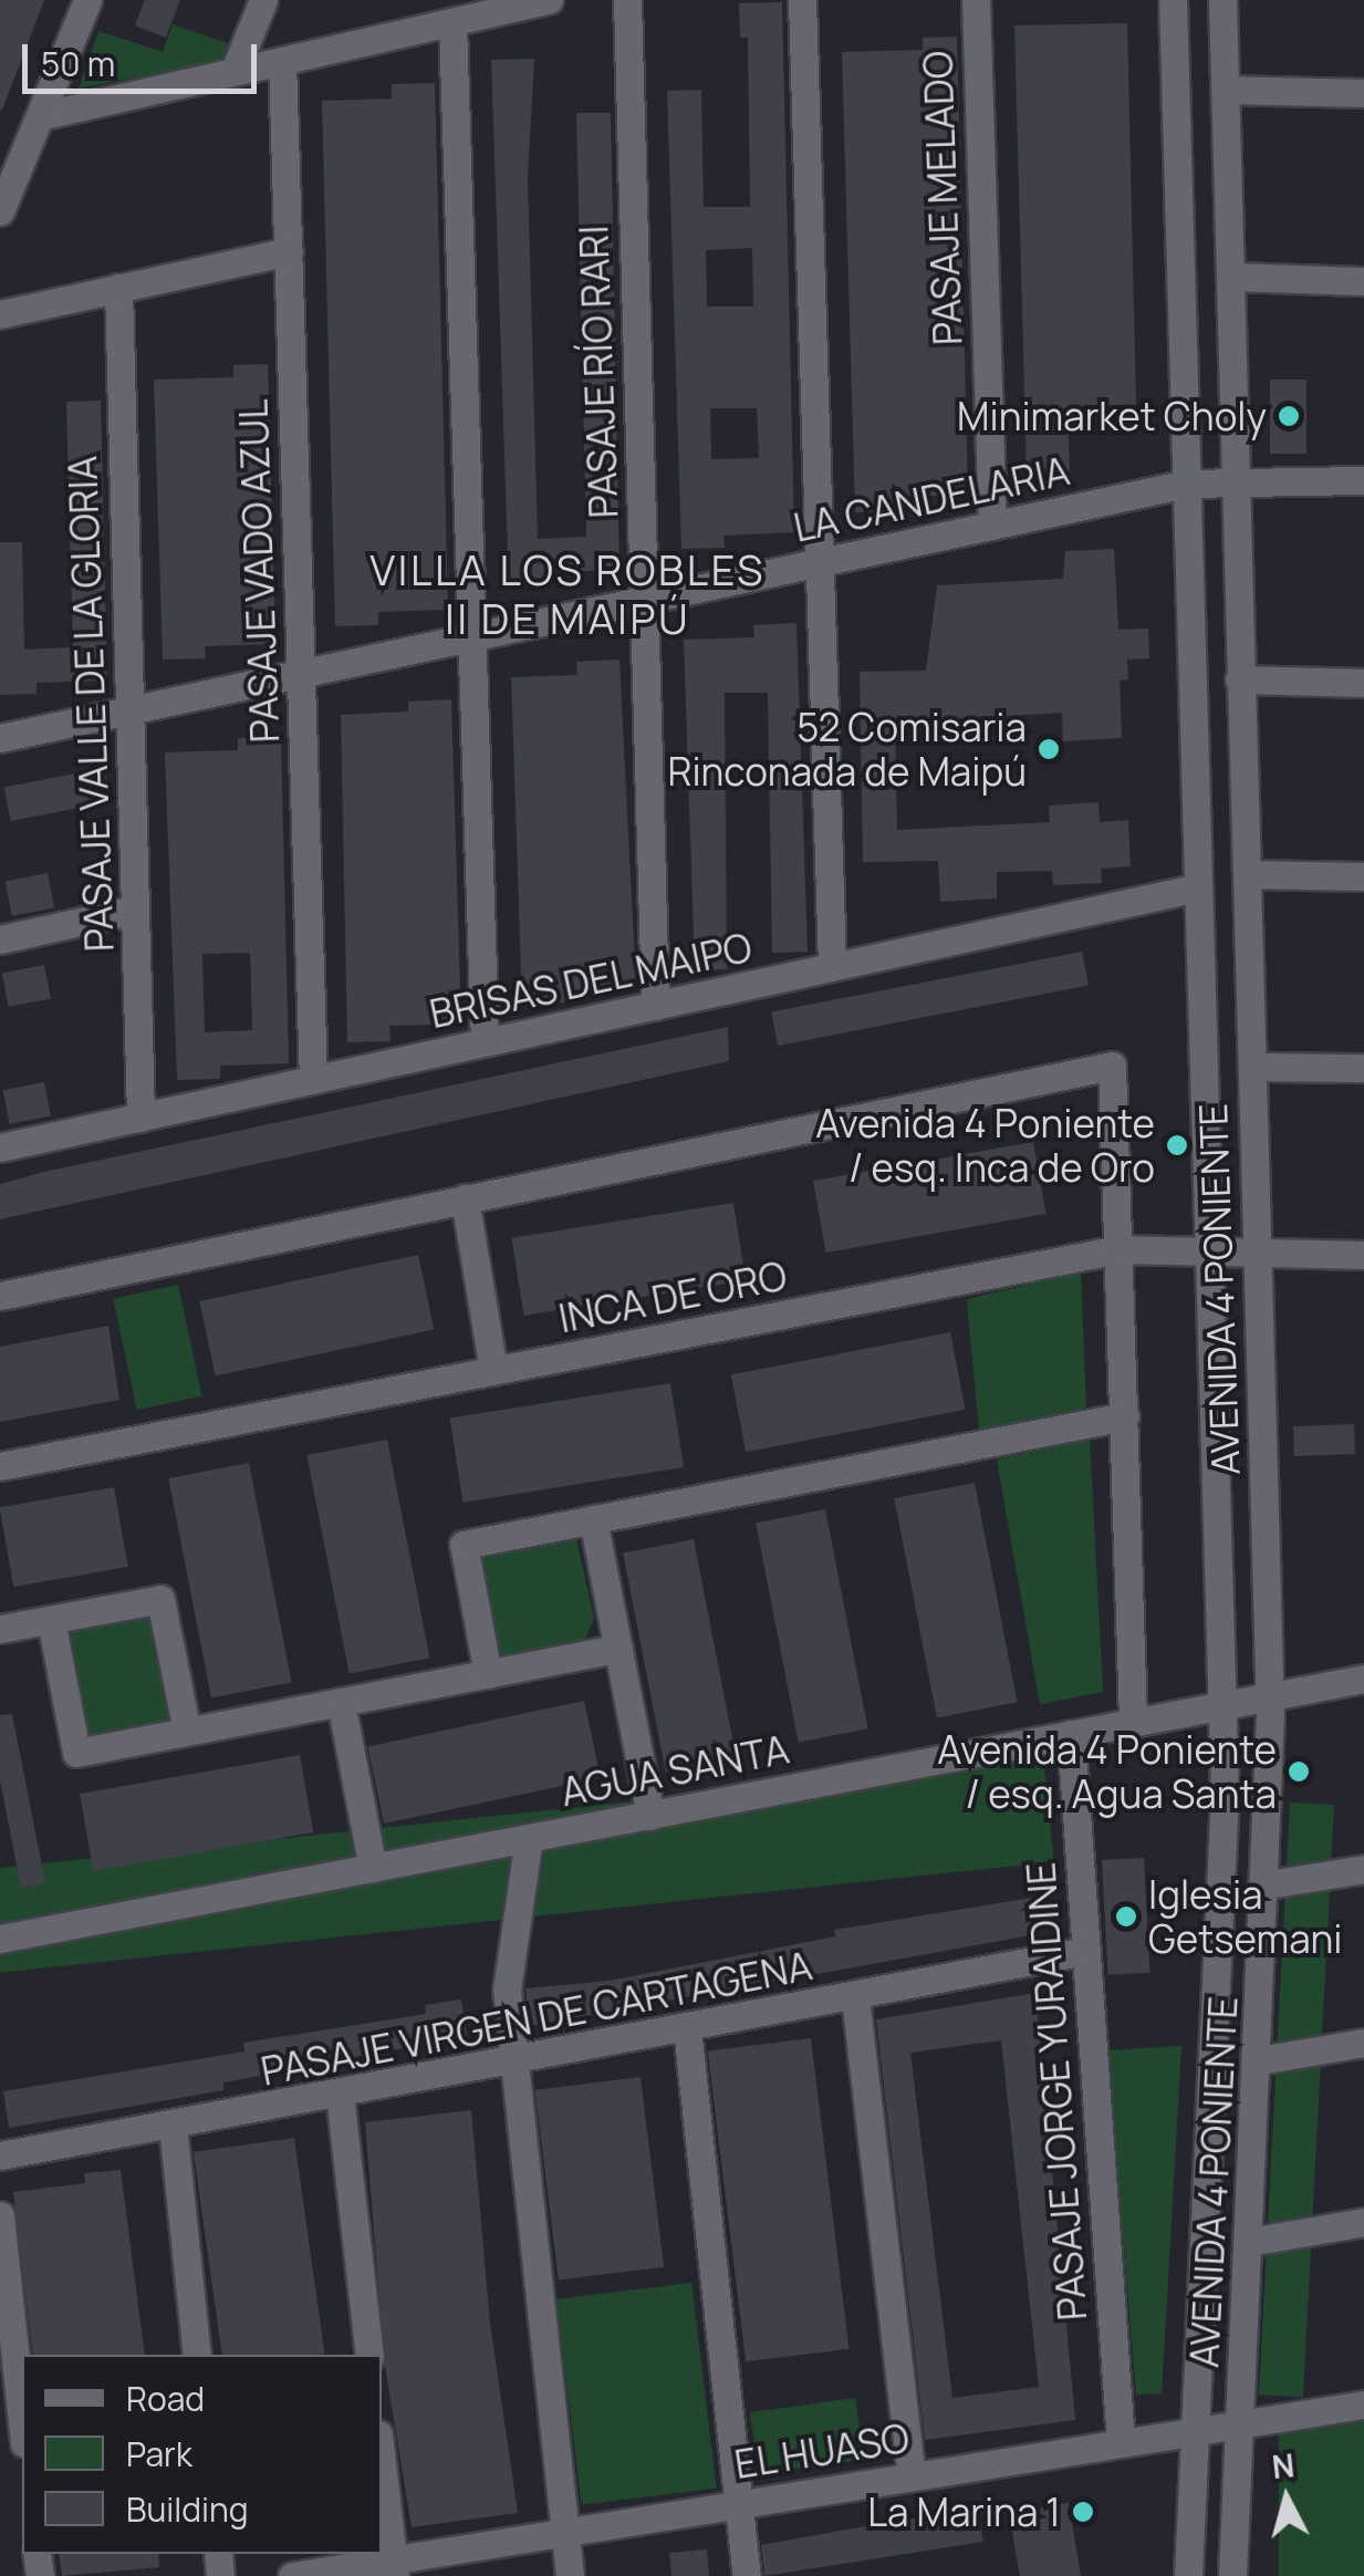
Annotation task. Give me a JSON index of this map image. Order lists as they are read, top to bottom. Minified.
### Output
{"streets":{"street":["PASAJE MELADO","PASAJE RÍO RARI","LA CANDELARIA","PASAJE VADO AZUL","PASAJE VALLE DE LA GLORIA","BRISAS DEL MAIPO","AVENIDA 4 PONIENTE","INCA DE ORO","AGUA SANTA","PASAJE VIRGEN DE CARTAGENA","PASAJE JORGE YURAIDINE","EL HUASO"]},"crossings":[["PASAJE MELADO","LA CANDELARIA"],["PASAJE RÍO RARI","LA CANDELARIA"],["PASAJE RÍO RARI","BRISAS DEL MAIPO"],["LA CANDELARIA","PASAJE VADO AZUL"],["LA CANDELARIA","PASAJE VALLE DE LA GLORIA"],["LA CANDELARIA","AVENIDA 4 PONIENTE"],["PASAJE VADO AZUL","BRISAS DEL MAIPO"],["PASAJE VALLE DE LA GLORIA","BRISAS DEL MAIPO"],["BRISAS DEL MAIPO","AVENIDA 4 PONIENTE"],["AVENIDA 4 PONIENTE","INCA DE ORO"],["AVENIDA 4 PONIENTE","AGUA SANTA"],["AVENIDA 4 PONIENTE","EL HUASO"],["AGUA SANTA","PASAJE JORGE YURAIDINE"],["PASAJE VIRGEN DE CARTAGENA","PASAJE JORGE YURAIDINE"],["PASAJE JORGE YURAIDINE","EL HUASO"]],"districts":["VILLA LOS ROBLES II DE MAIPÚ"],"places":["Minimarket Choly","52 Comisaria Rinconada de Maipú","Avenida 4 Poniente / esq. Inca de Oro","Avenida 4 Poniente / esq. Agua Santa","Iglesia Getsemani","La Marina 1"],"legend":["Road","Park","Building"],"scale_bar":"50 m","north":"top"}
